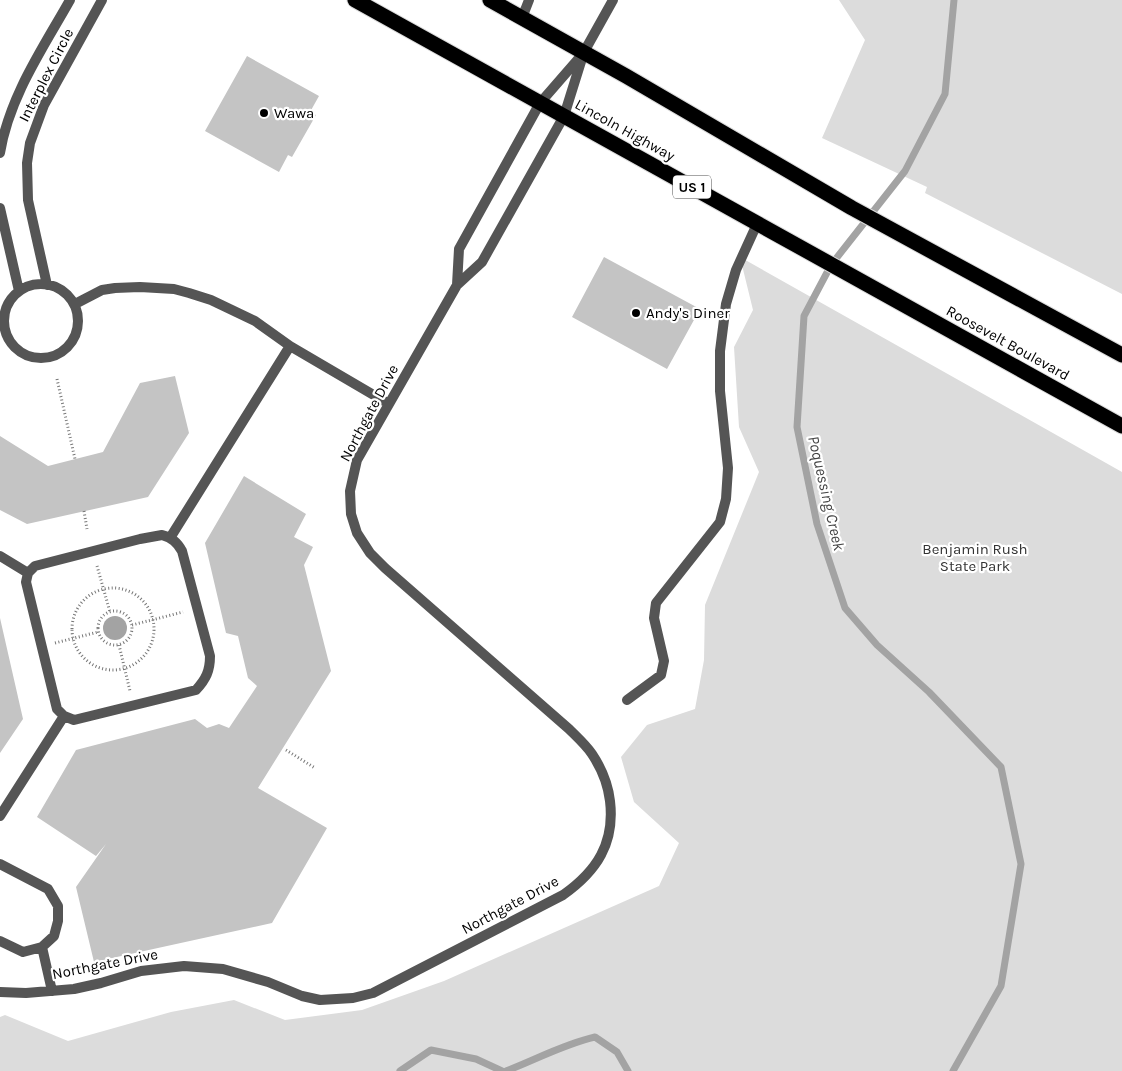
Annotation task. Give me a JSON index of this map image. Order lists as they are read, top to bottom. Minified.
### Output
{"streets":{"highway":["Lincoln Highway","US 1","Roosevelt Boulevard"],"lane":["Interplex Circle","Northgate Drive"]},"crossings":[["Lincoln Highway","Roosevelt Boulevard"],["Lincoln Highway","Northgate Drive"]],"water":["Poquessing Creek"],"parks":["Benjamin Rush State Park"],"places":["Wawa","Andy's Diner"]}
